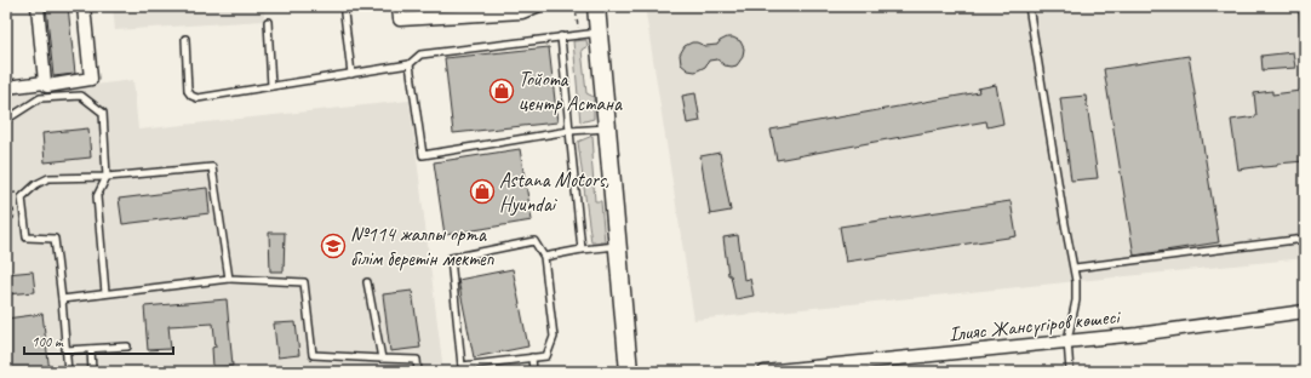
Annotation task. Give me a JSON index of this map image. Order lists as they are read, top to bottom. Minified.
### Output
{"streets":{"street":["Ілияс Жансүгіров көшесі"]},"places":{"shop":["Тойота центр Астана","Astana Motors, Hyundai"],"school or university":["№114 жалпы орта білім беретін мектеп"]},"scale_bar":"100 m"}
